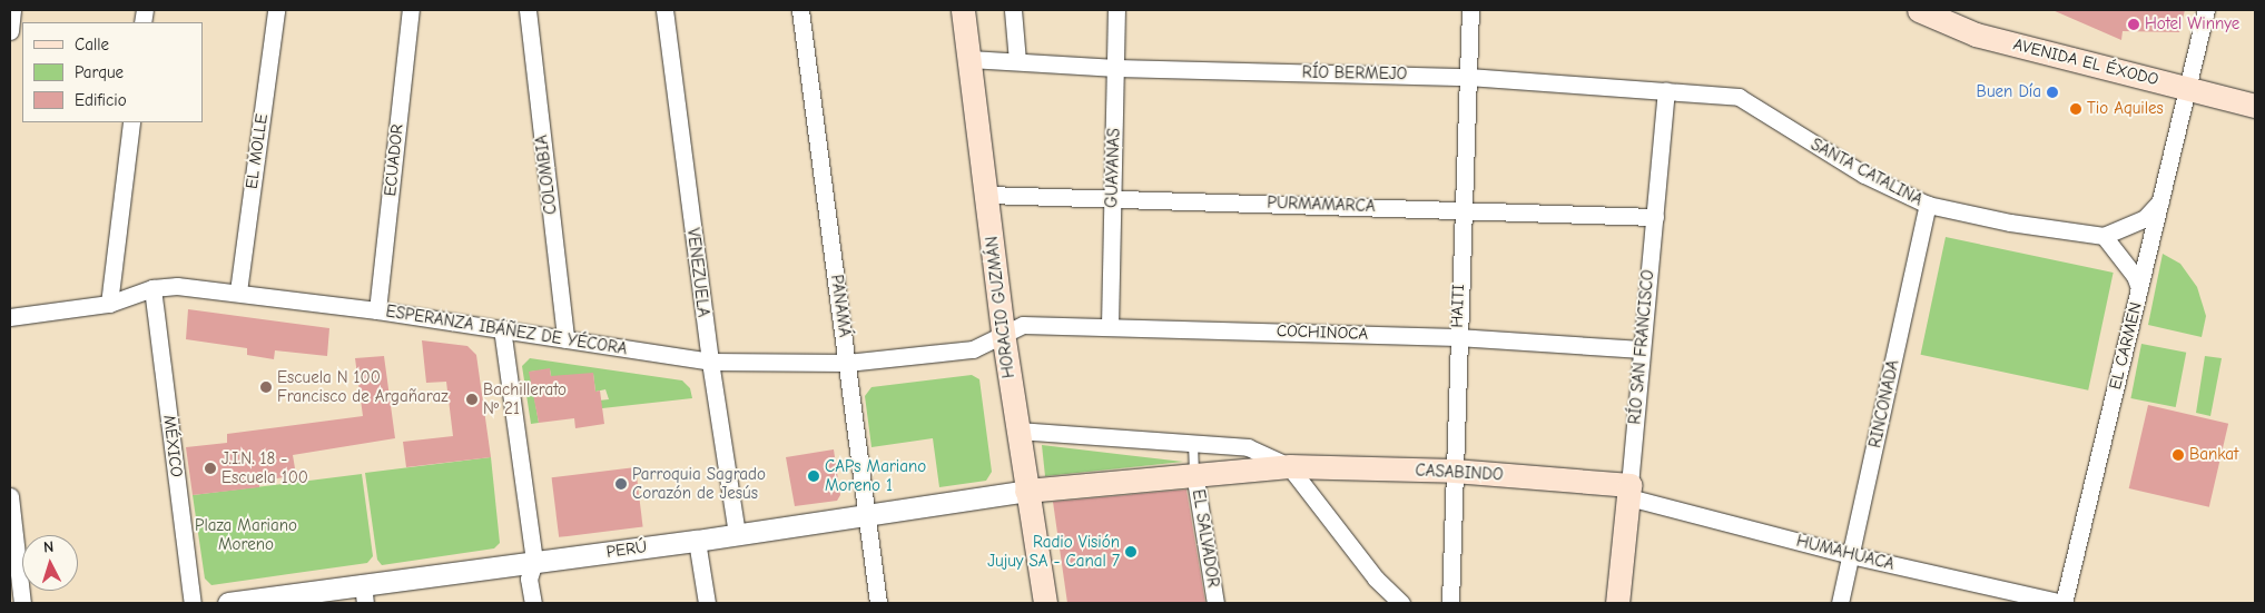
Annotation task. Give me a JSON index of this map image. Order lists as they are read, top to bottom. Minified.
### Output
{"streets":{"main road":["AVENIDA EL ÉXODO","HORACIO GUZMÁN","RÍO SAN FRANCISCO","CASABINDO"],"street":["RÍO BERMEJO","EL MOLLE","ECUADOR","GUAYANAS","SANTA CATALINA","COLOMBIA","PURMAMARCA","VENEZUELA","PANAMÁ","HAITI","ESPERANZA IBÁÑEZ DE YÉCORA","COCHINOCA","EL CARMEN","RINCONADA","MÉXICO","EL SALVADOR","PERÚ","HUMAHUACA"]},"crossings":[["AVENIDA EL ÉXODO","EL CARMEN"],["RÍO BERMEJO","GUAYANAS"],["RÍO BERMEJO","SANTA CATALINA"],["RÍO BERMEJO","HAITI"],["RÍO BERMEJO","HORACIO GUZMÁN"],["RÍO BERMEJO","RÍO SAN FRANCISCO"],["EL MOLLE","ESPERANZA IBÁÑEZ DE YÉCORA"],["ECUADOR","ESPERANZA IBÁÑEZ DE YÉCORA"],["GUAYANAS","PURMAMARCA"],["GUAYANAS","COCHINOCA"],["SANTA CATALINA","RINCONADA"],["COLOMBIA","ESPERANZA IBÁÑEZ DE YÉCORA"],["PURMAMARCA","HAITI"],["PURMAMARCA","HORACIO GUZMÁN"],["PURMAMARCA","RÍO SAN FRANCISCO"],["VENEZUELA","ESPERANZA IBÁÑEZ DE YÉCORA"],["VENEZUELA","PERÚ"],["PANAMÁ","ESPERANZA IBÁÑEZ DE YÉCORA"],["PANAMÁ","PERÚ"],["HAITI","COCHINOCA"],["HAITI","CASABINDO"],["HORACIO GUZMÁN","ESPERANZA IBÁÑEZ DE YÉCORA"],["HORACIO GUZMÁN","COCHINOCA"],["HORACIO GUZMÁN","CASABINDO"],["HORACIO GUZMÁN","PERÚ"],["ESPERANZA IBÁÑEZ DE YÉCORA","COCHINOCA"],["ESPERANZA IBÁÑEZ DE YÉCORA","MÉXICO"],["COCHINOCA","RÍO SAN FRANCISCO"],["EL CARMEN","HUMAHUACA"],["RÍO SAN FRANCISCO","CASABINDO"],["RÍO SAN FRANCISCO","HUMAHUACA"],["RINCONADA","HUMAHUACA"],["CASABINDO","EL SALVADOR"],["CASABINDO","PERÚ"],["CASABINDO","HUMAHUACA"]],"parks":["Plaza Mariano Moreno"],"places":["Hotel Winnye","Buen Día","Tio Aquiles","Escuela N 100 Francisco de Argañaraz","Bachillerato Nº 21","Bankat","J.I.N. 18 - Escuela 100","CAPs Mariano Moreno 1","Parroquia Sagrado Corazón de Jesús","Radio Visión Jujuy SA - Canal 7"],"legend":["Calle","Parque","Edificio"],"north":"top"}
